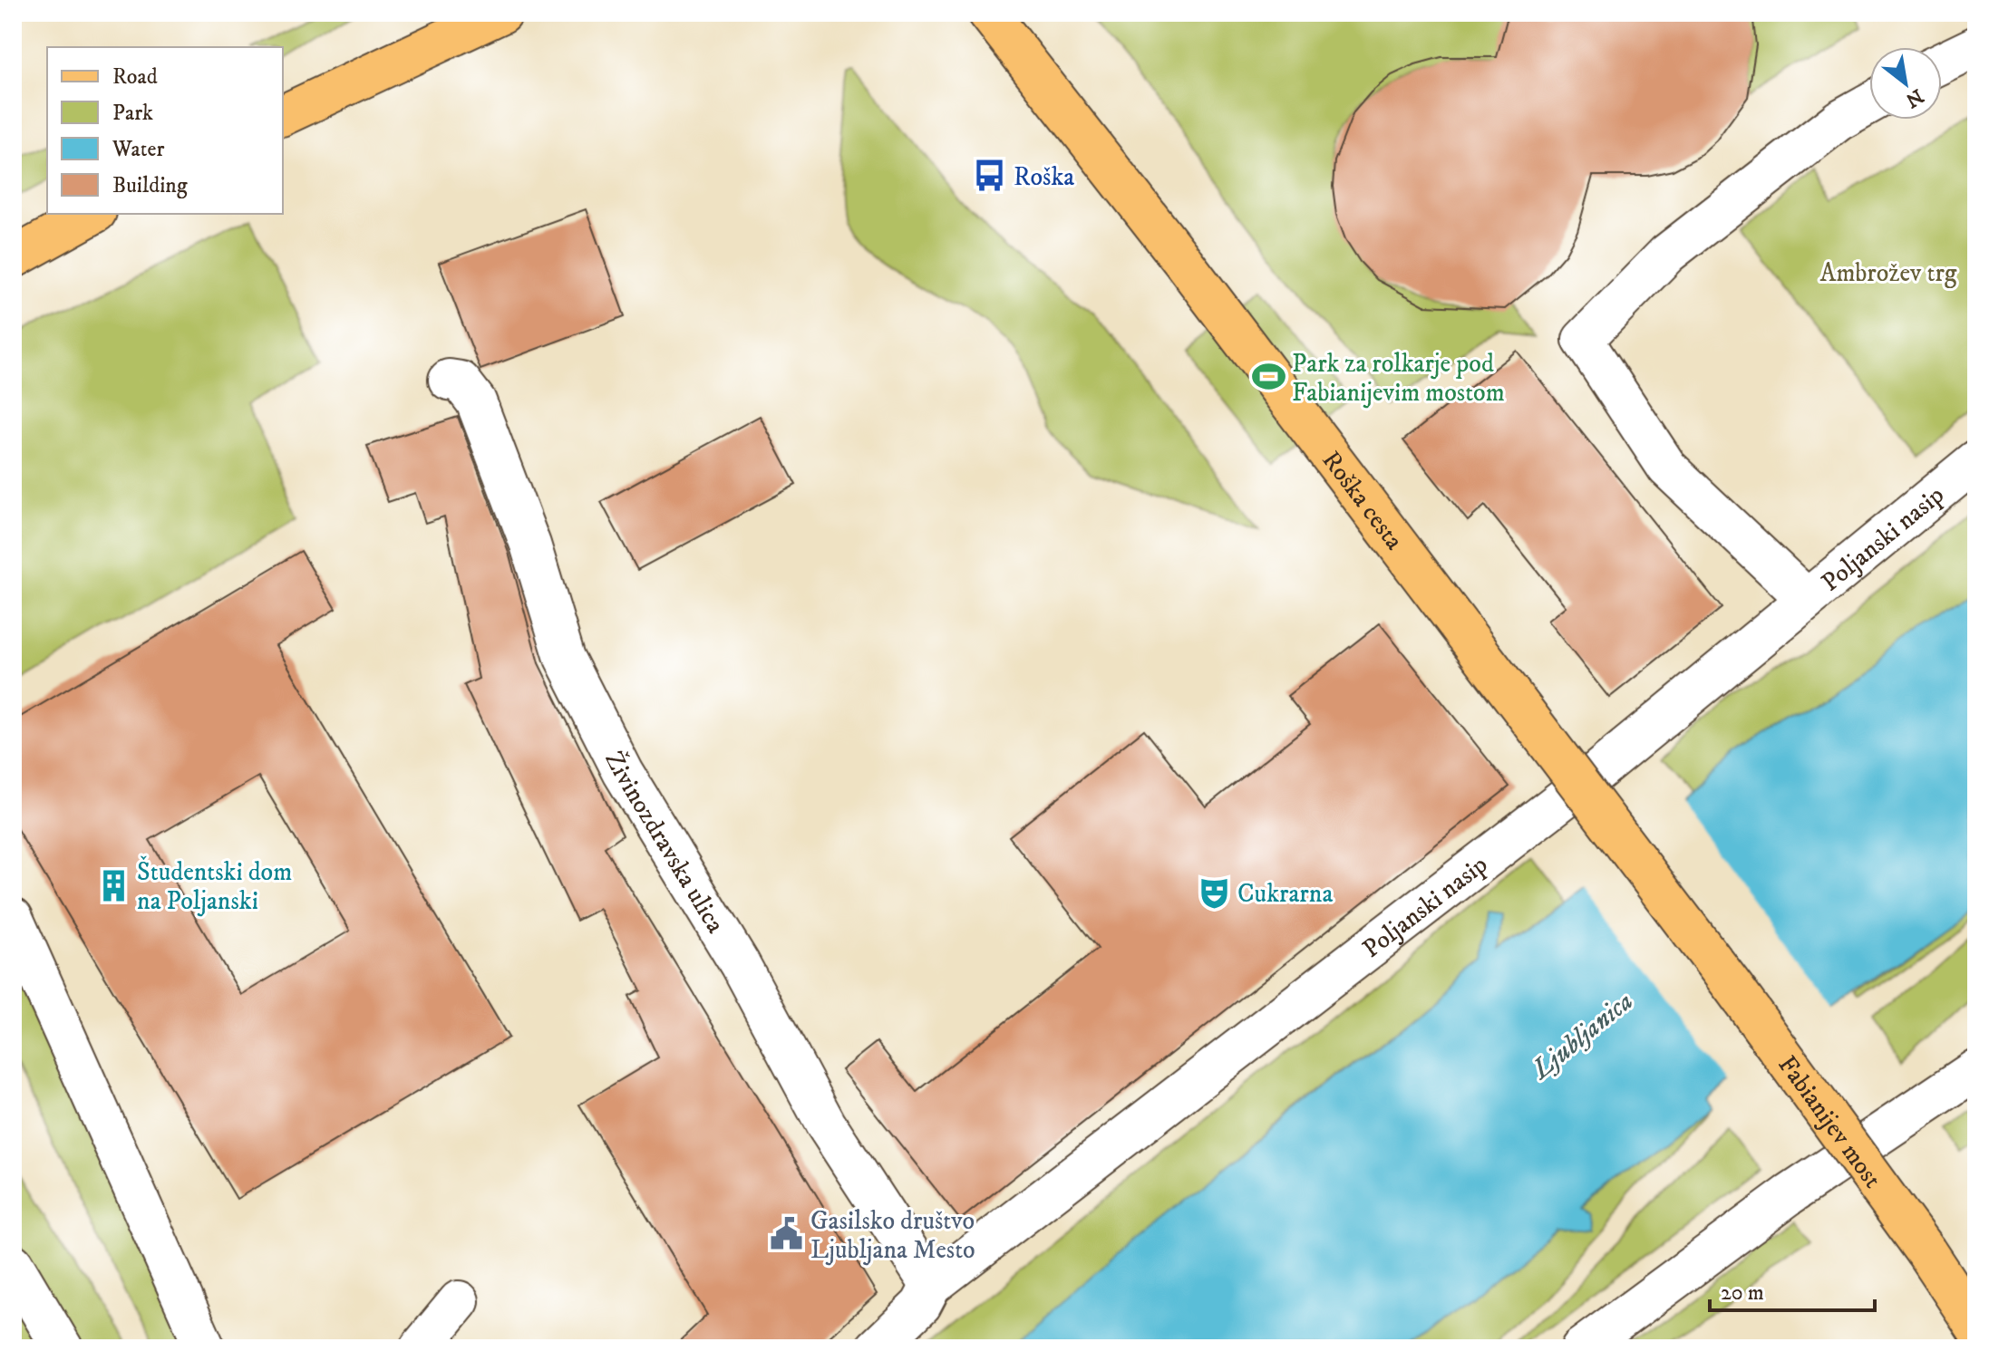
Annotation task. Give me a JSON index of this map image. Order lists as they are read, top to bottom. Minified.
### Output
{"streets":{"main road":["Roška cesta","Fabianijev most"],"street":["Poljanski nasip","Živinozdravska ulica"]},"crossings":[["Roška cesta","Fabianijev most"],["Poljanski nasip","Živinozdravska ulica"]],"water":["Ljubljanica"],"parks":["Ambrožev trg"],"places":{"bus stop":["Roška"],"sports":["Park za rolkarje pod Fabianijevim mostom"],"building":["Študentski dom na Poljanski"],"theatre":["Cukrarna"],"public building":["Gasilsko društvo Ljubljana Mesto"]},"legend":["Road","Park","Water","Building"],"scale_bar":"20 m","north":"bottom right"}
